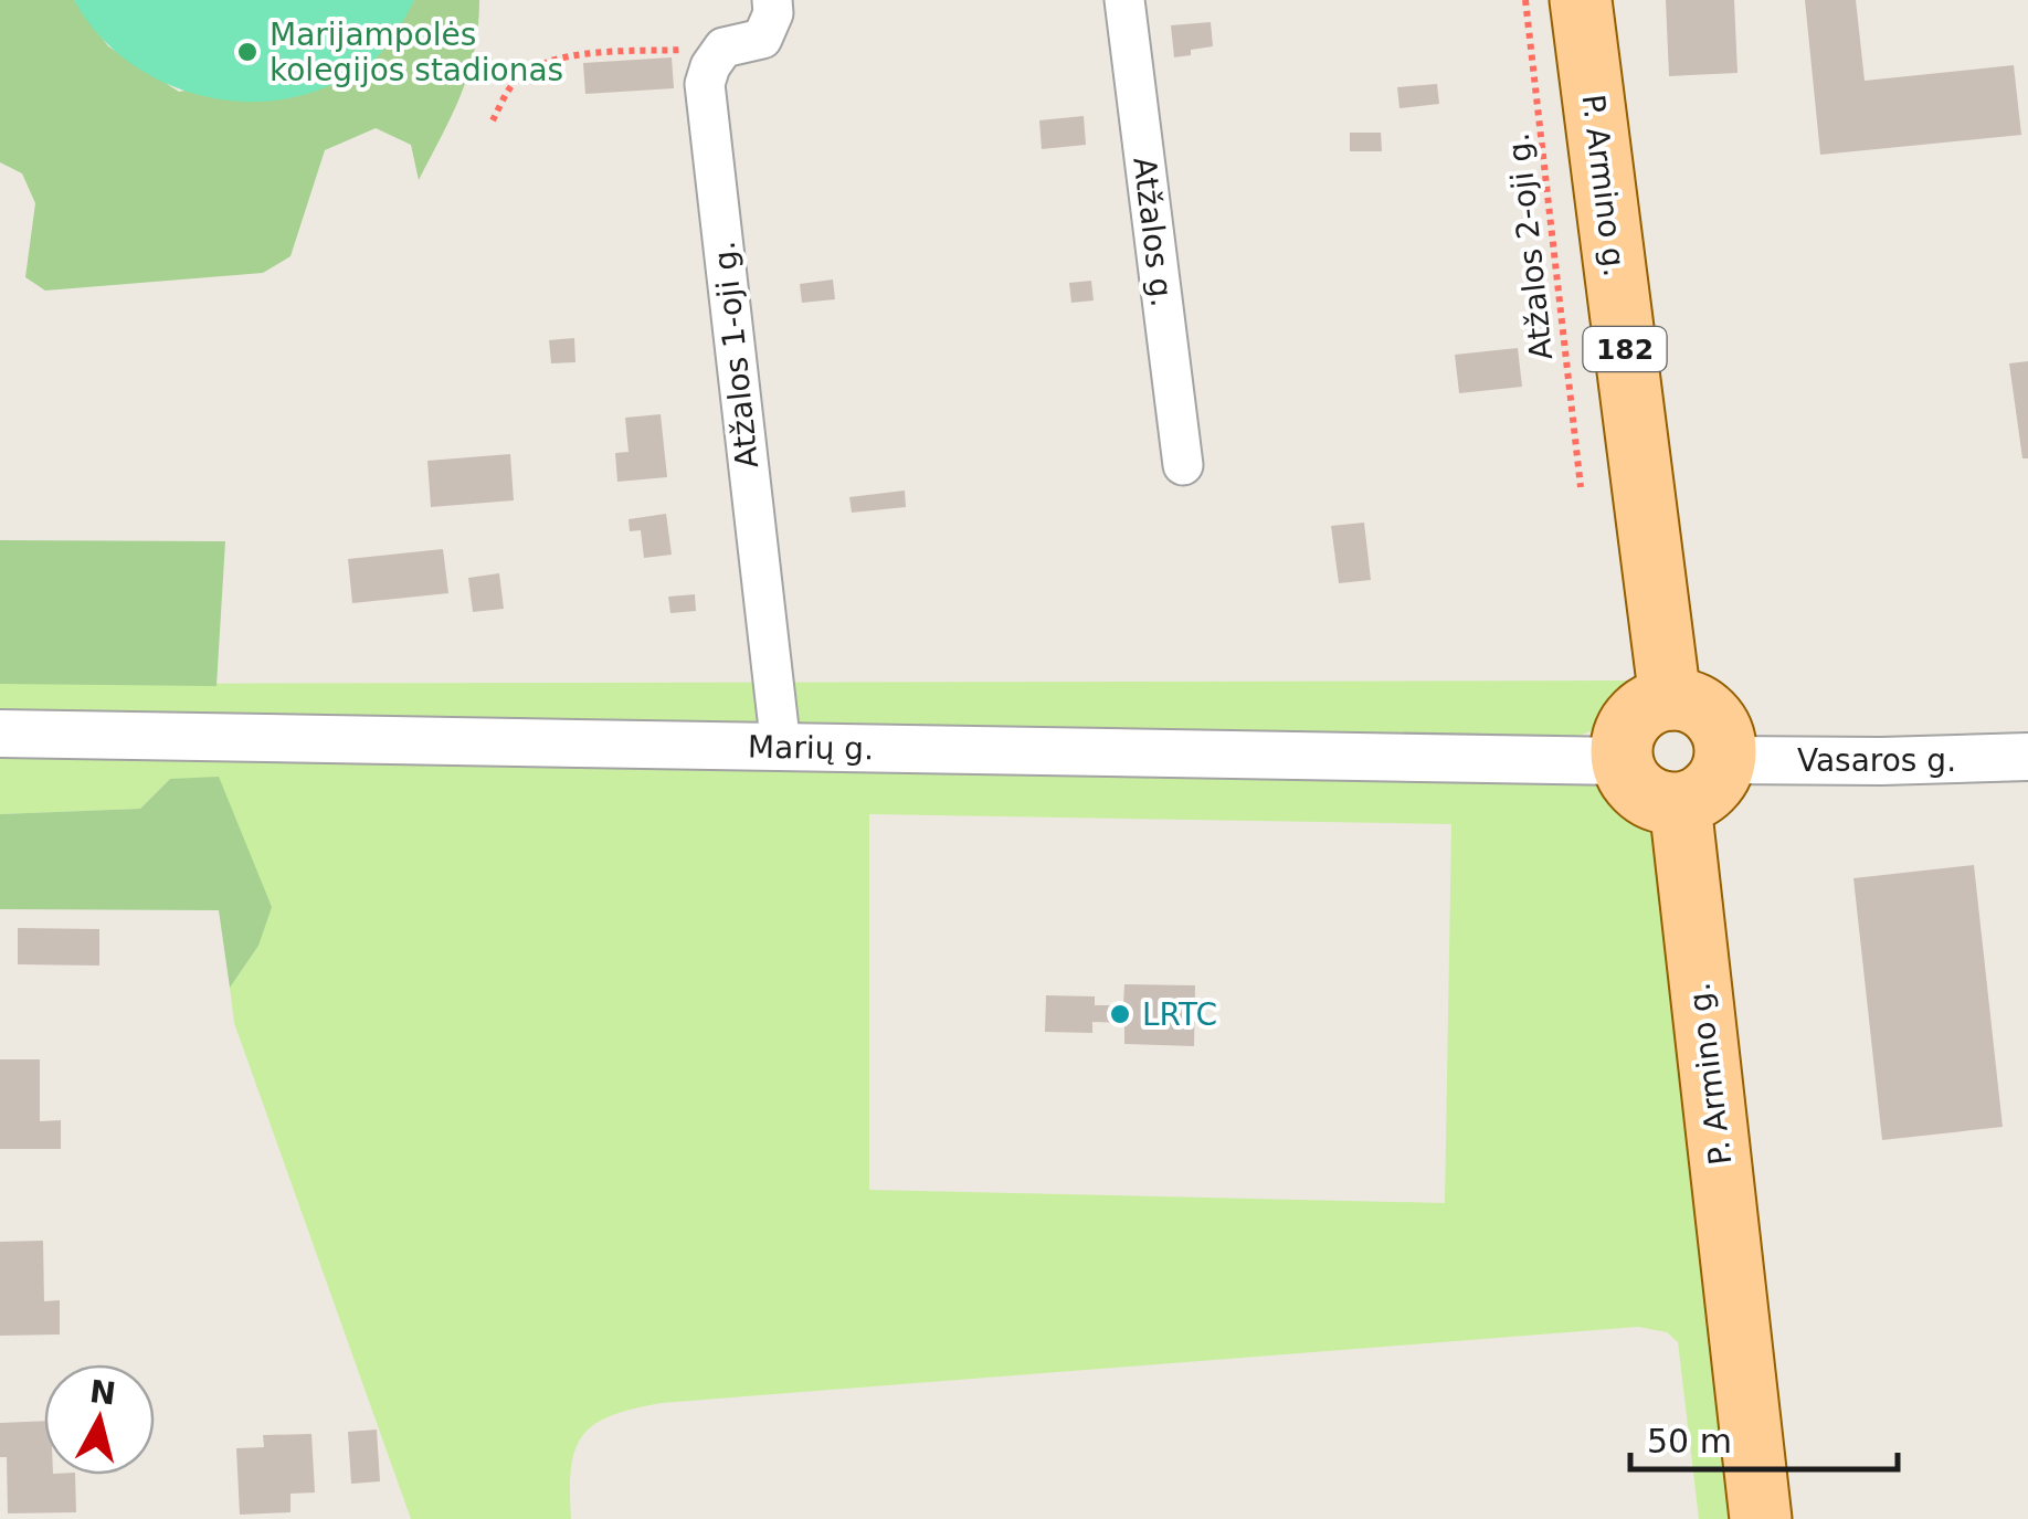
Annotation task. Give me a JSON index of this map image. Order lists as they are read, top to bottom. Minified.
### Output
{"streets":{"main road":["P. Armino g.","182"],"street":["Atžalos g.","Atžalos 1-oji g.","Marių g.","Vasaros g."],"path":["Atžalos 2-oji g."]},"crossings":[["P. Armino g.","Marių g."],["P. Armino g.","Vasaros g."],["Atžalos 1-oji g.","Marių g."],["Marių g.","Vasaros g."]],"places":["Marijampolės kolegijos stadionas","LRTC"],"scale_bar":"50 m","north":"top"}
